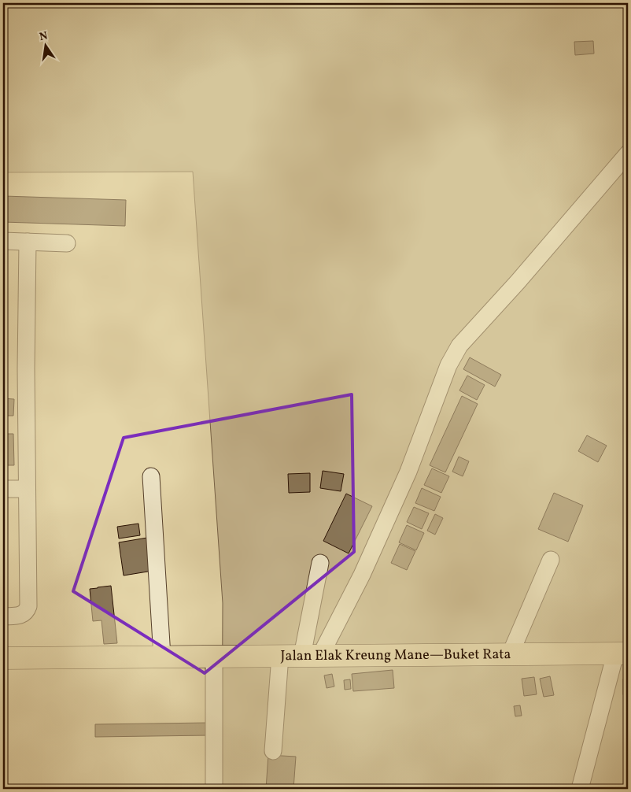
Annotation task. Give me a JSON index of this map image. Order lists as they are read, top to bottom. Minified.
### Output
{"streets":{"highway":["Jalan Elak Kreung Mane—Buket Rata"]},"north":"top"}
